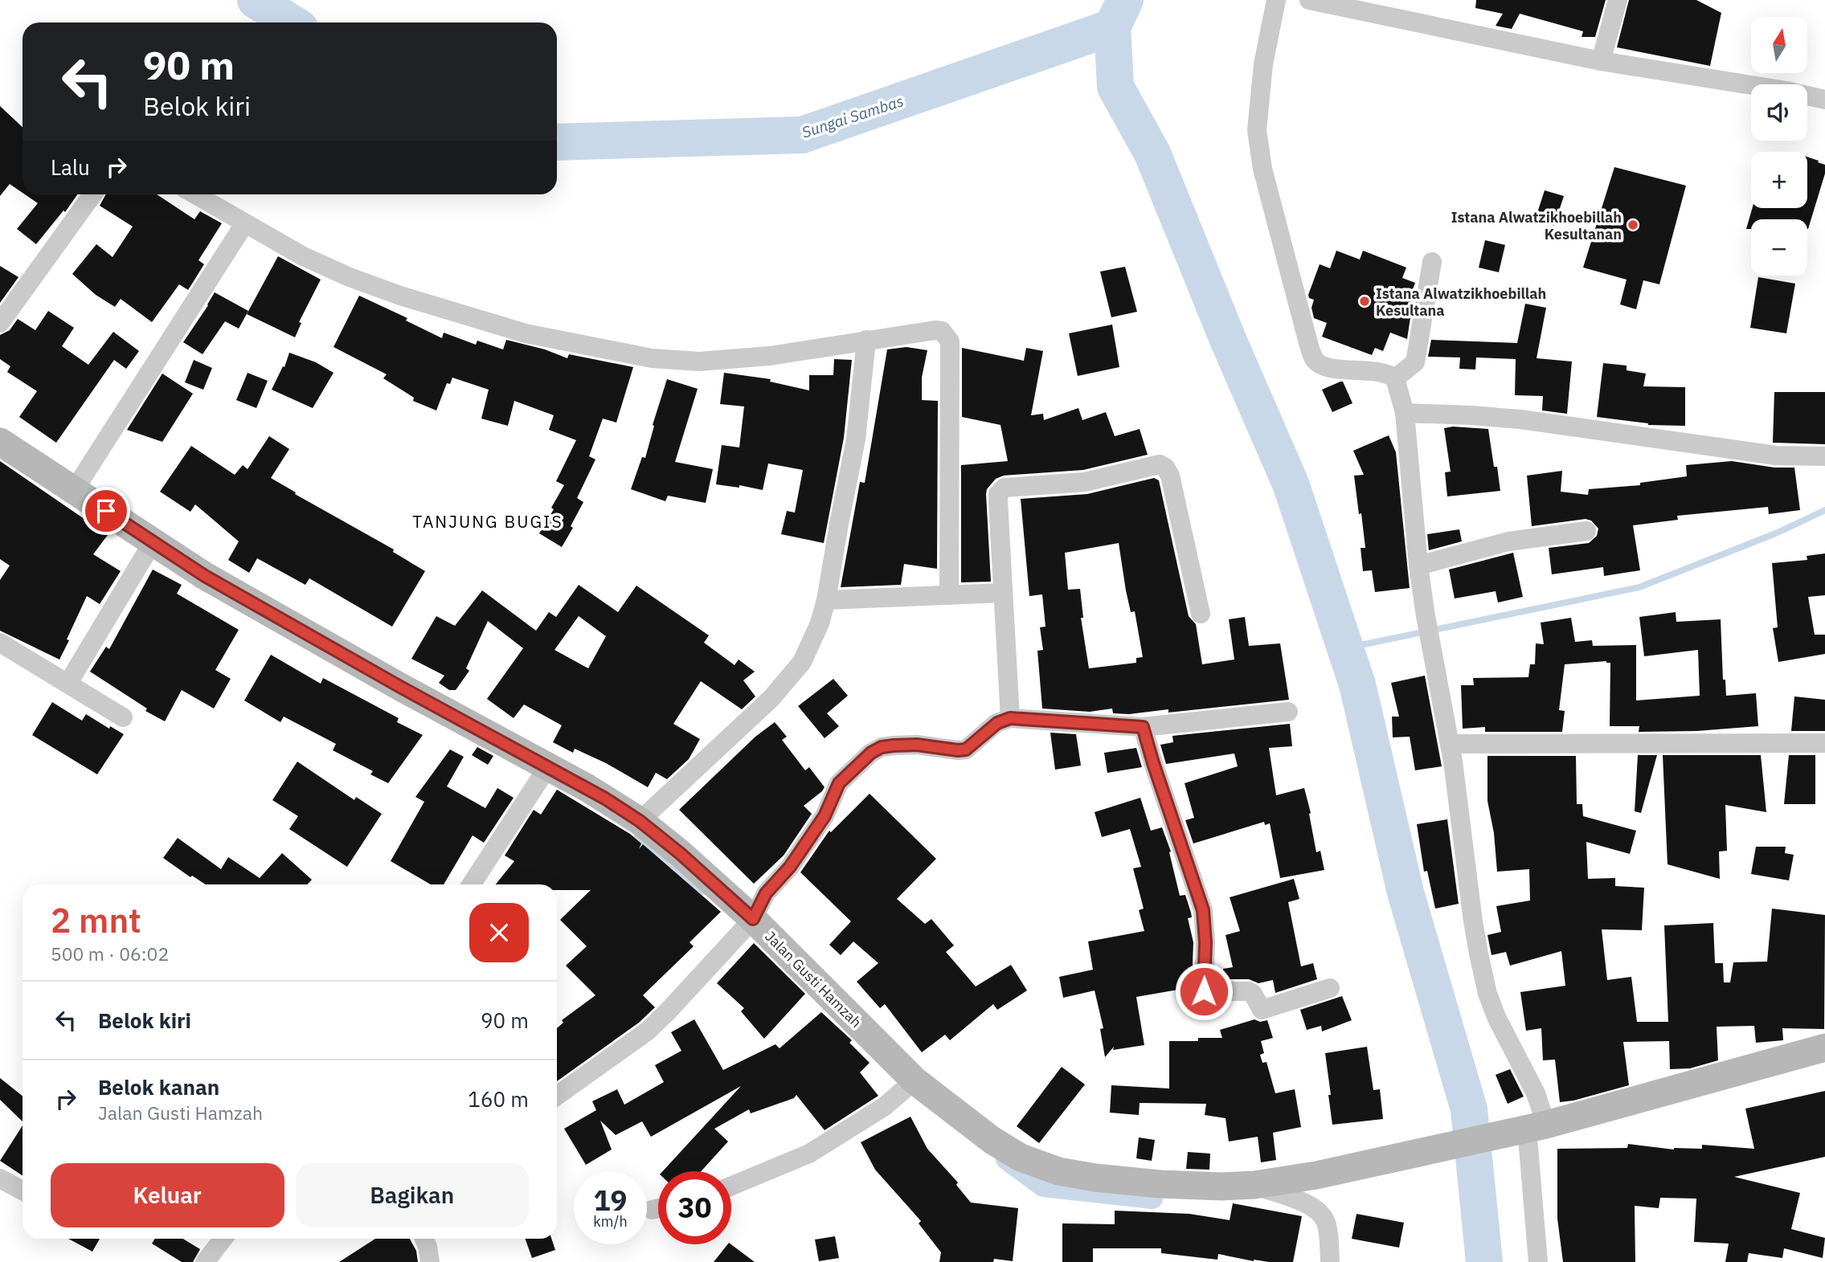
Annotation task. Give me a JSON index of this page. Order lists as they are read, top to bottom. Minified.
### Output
{"streets":{"street":["Jalan Gusti Hamzah"]},"districts":["TANJUNG BUGIS"],"water":["Sungai Sambas"],"places":["Istana Alwatzikhoebillah Kesultanan","Istana Alwatzikhoebillah Kesultana"],"north":"top","page":{"map_buttons":["+","−"],"turn":["90 m","Belok kiri"],"then":"Lalu","heading":["2 mnt","500 m · 06:02"],"list":[{"name":"Belok kiri","value":"90 m"},{"name":"Belok kanan","note":"Jalan Gusti Hamzah","value":"160 m"}],"buttons":["Keluar","Bagikan"],"speed":"19 km/h","limit":"30"}}
